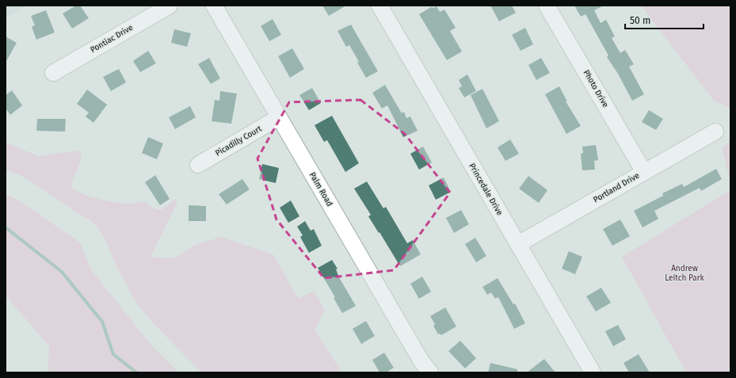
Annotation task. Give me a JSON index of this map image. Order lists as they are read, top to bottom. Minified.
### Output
{"streets":{"street":["Pontiac Drive","Photo Drive","Picadilly Court","Portland Drive","Palm Road","Princedale Drive"]},"crossings":[["Photo Drive","Portland Drive"],["Picadilly Court","Palm Road"],["Portland Drive","Princedale Drive"]],"parks":["Andrew Leitch Park"],"scale_bar":"50 m"}
